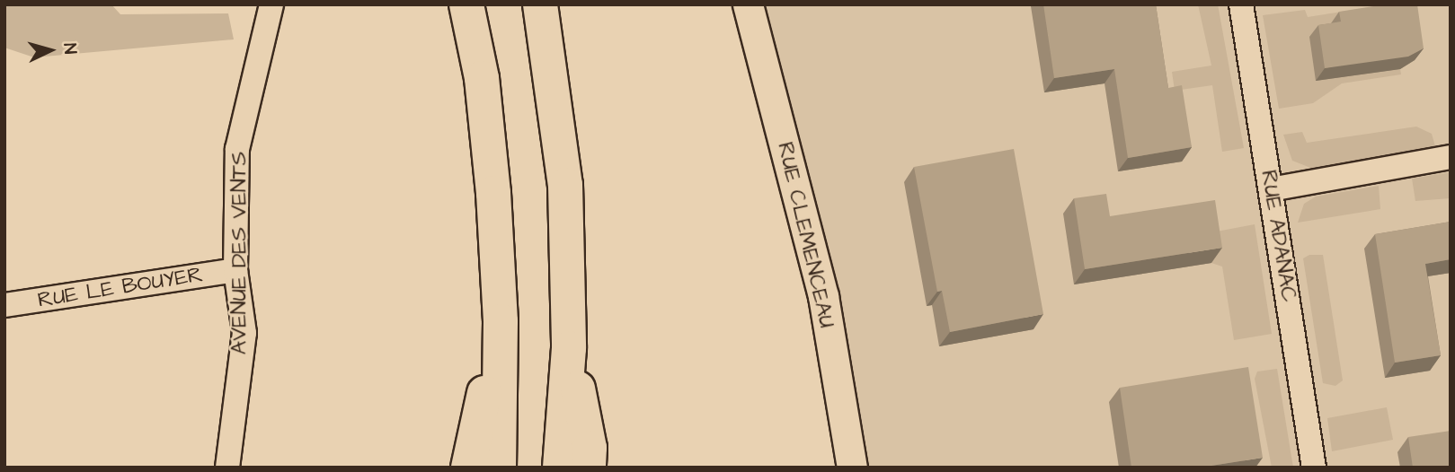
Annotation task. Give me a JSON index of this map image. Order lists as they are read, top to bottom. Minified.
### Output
{"streets":{"street":["RUE CLEMENCEAU","RUE ADANAC","AVENUE DES VENTS","RUE LE BOUYER"]},"crossings":[["AVENUE DES VENTS","RUE LE BOUYER"]],"north":"right"}
